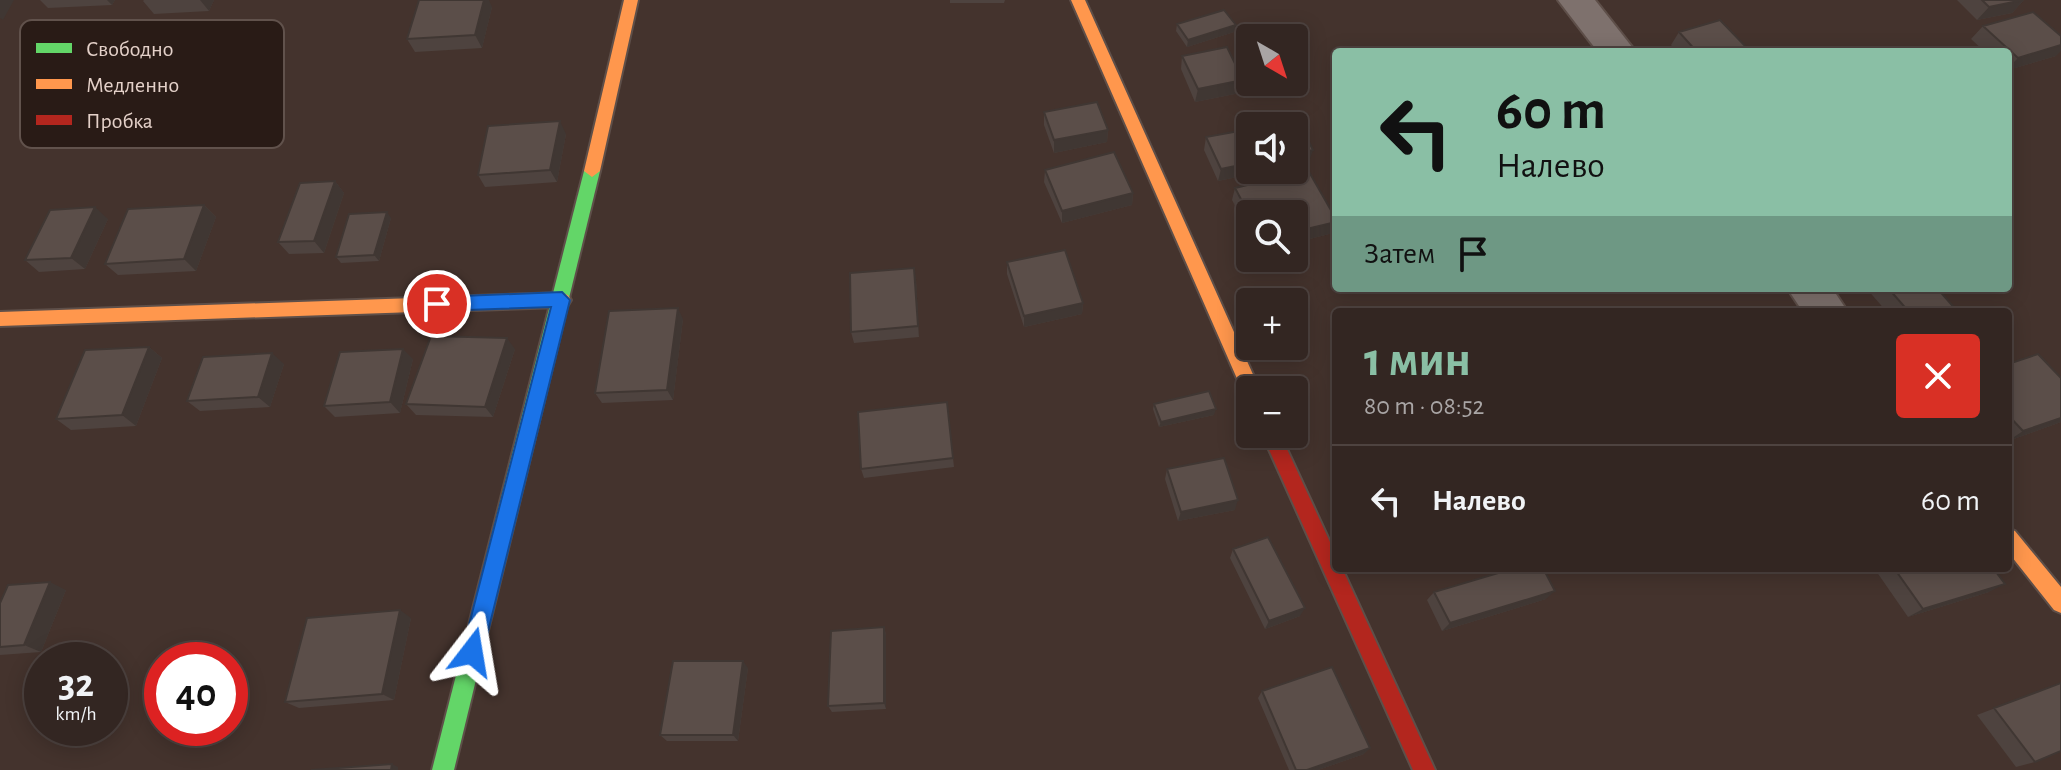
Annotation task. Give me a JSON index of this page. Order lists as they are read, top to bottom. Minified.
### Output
{"legend":["Свободно","Медленно","Пробка"],"north":"bottom right","page":{"map_buttons":["+","−"],"turn":["60 m","Налево"],"then":"Затем","heading":["1 мин","80 m · 08:52"],"list":[{"name":"Налево","value":"60 m"}],"speed":"32 km/h","limit":"40"}}
